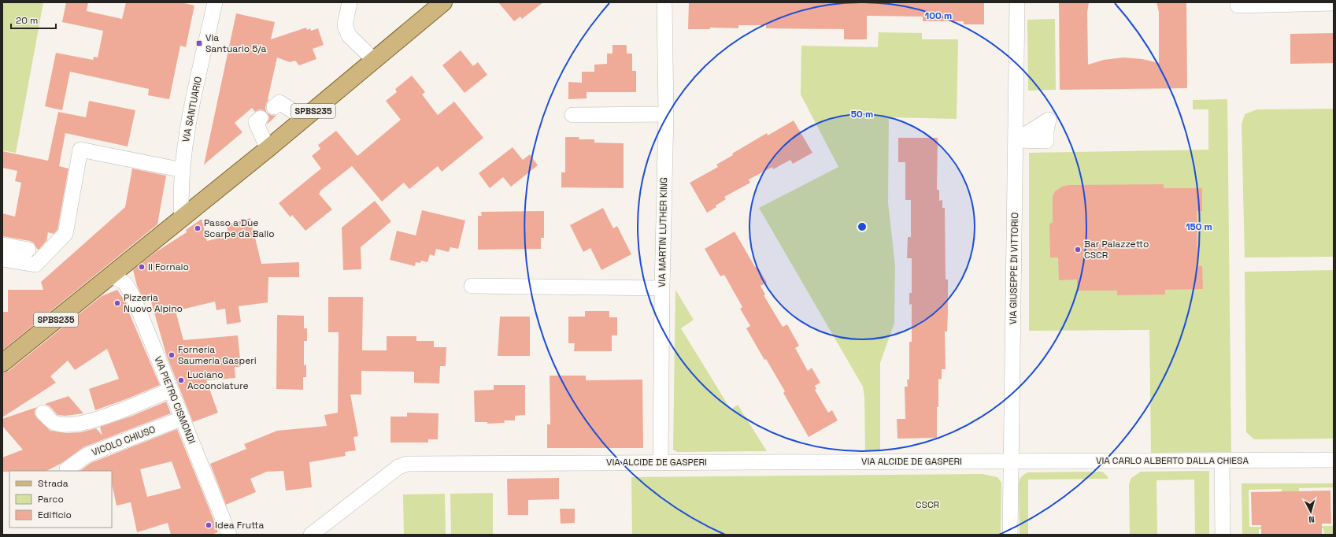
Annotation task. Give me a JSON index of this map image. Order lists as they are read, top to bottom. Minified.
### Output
{"streets":{"main road":["SPBS235"],"street":["VIA SANTUARIO","VIA MARTIN LUTHER KING","VIA GIUSEPPE DI VITTORIO","VIA PIETRO CISMONDI","VICOLO CHIUSO","VIA CARLO ALBERTO DALLA CHIESA","VIA ALCIDE DE GASPERI"]},"crossings":[["VIA SANTUARIO","SPBS235"],["SPBS235","VIA PIETRO CISMONDI"],["VIA MARTIN LUTHER KING","VIA ALCIDE DE GASPERI"],["VIA GIUSEPPE DI VITTORIO","VIA CARLO ALBERTO DALLA CHIESA"],["VIA GIUSEPPE DI VITTORIO","VIA ALCIDE DE GASPERI"],["VIA PIETRO CISMONDI","VICOLO CHIUSO"],["VIA CARLO ALBERTO DALLA CHIESA","VIA ALCIDE DE GASPERI"]],"parks":["CSCR"],"places":{"transit":["Via Santuario 5/a"],"other":["Passo a Due Scarpe da Ballo","Bar Palazzetto CSCR","Il Fornaio","Pizzeria Nuovo Alpino","Forneria Saumeria Gasperi","Luciano Acconciature","Idea Frutta"]},"legend":["Strada","Parco","Edificio"],"scale_bar":"20 m","north":"bottom","rings":["100 m","50 m","150 m"]}
